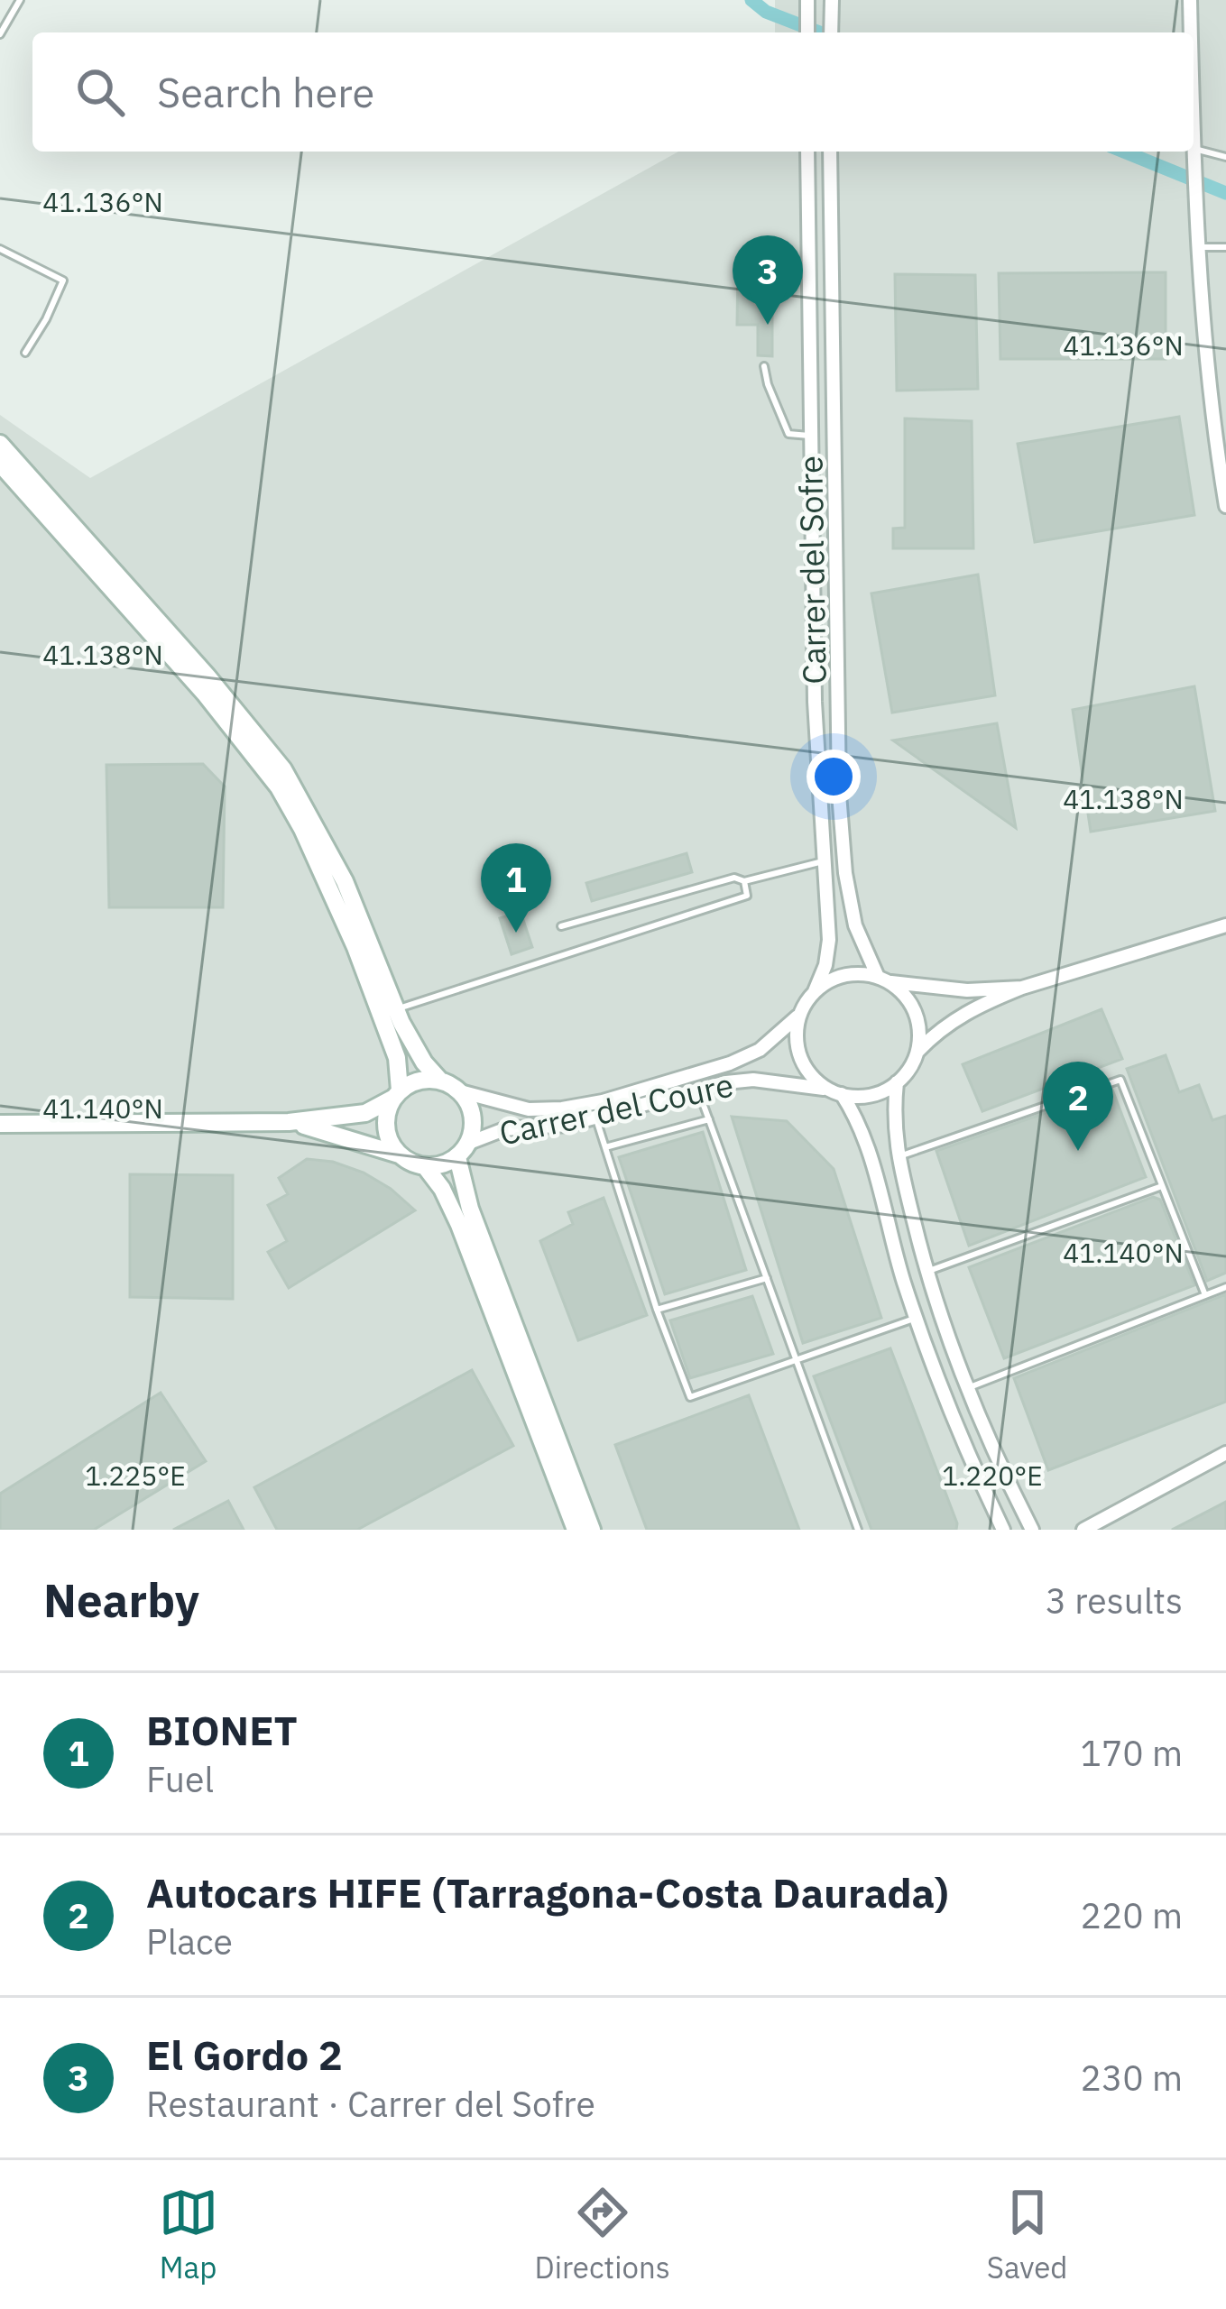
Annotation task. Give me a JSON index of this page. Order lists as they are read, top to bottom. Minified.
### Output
{"streets":{"street":["Carrer del Sofre","Carrer del Coure"]},"crossings":[["Carrer del Sofre","Carrer del Coure"]],"page":{"search":"Search here","pins":["3","1","2"],"heading":["Nearby","3 results"],"list":[{"mark":"1","name":"BIONET","note":"Fuel","value":"170 m"},{"mark":"2","name":"Autocars HIFE (Tarragona-Costa Daurada)","note":"Place","value":"220 m"},{"mark":"3","name":"El Gordo 2","note":"Restaurant · Carrer del Sofre","value":"230 m"}],"nav":["Map","Directions","Saved"]},"coordinates":["41.136°N","41.138°N","41.140°N","1.225°E","1.220°E"]}
